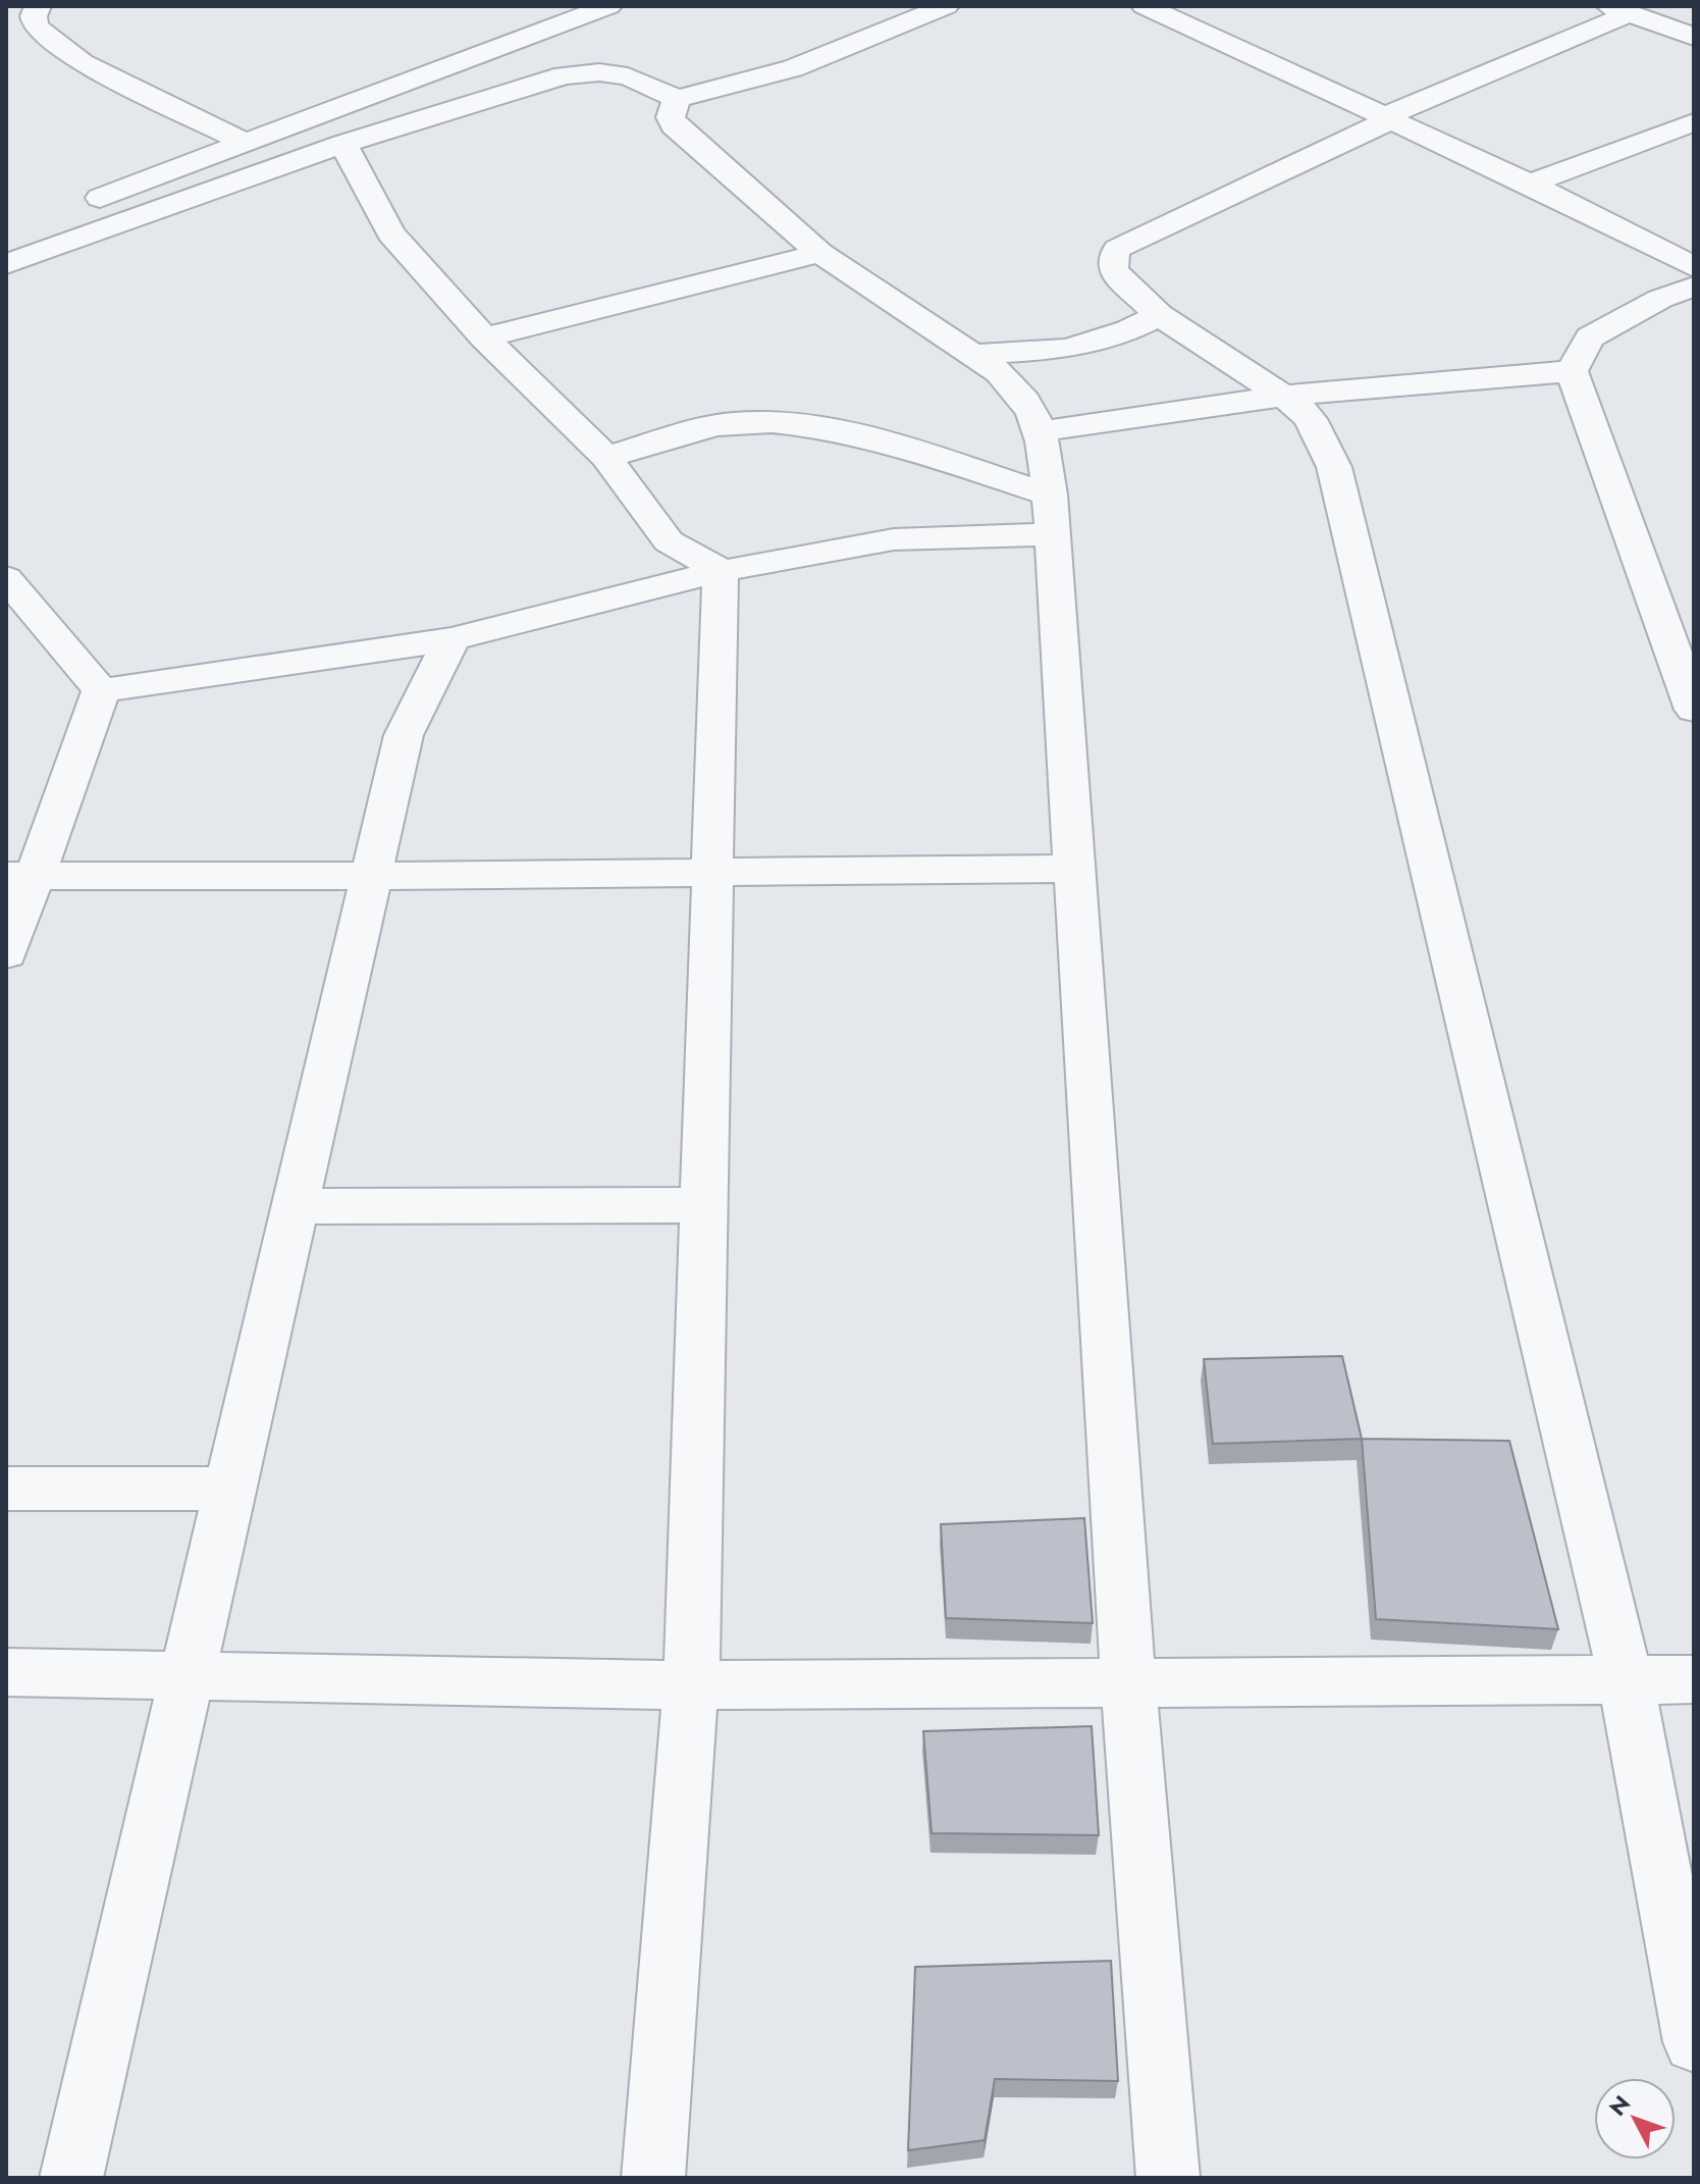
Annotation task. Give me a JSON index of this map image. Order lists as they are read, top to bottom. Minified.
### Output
{"north":"top left"}
